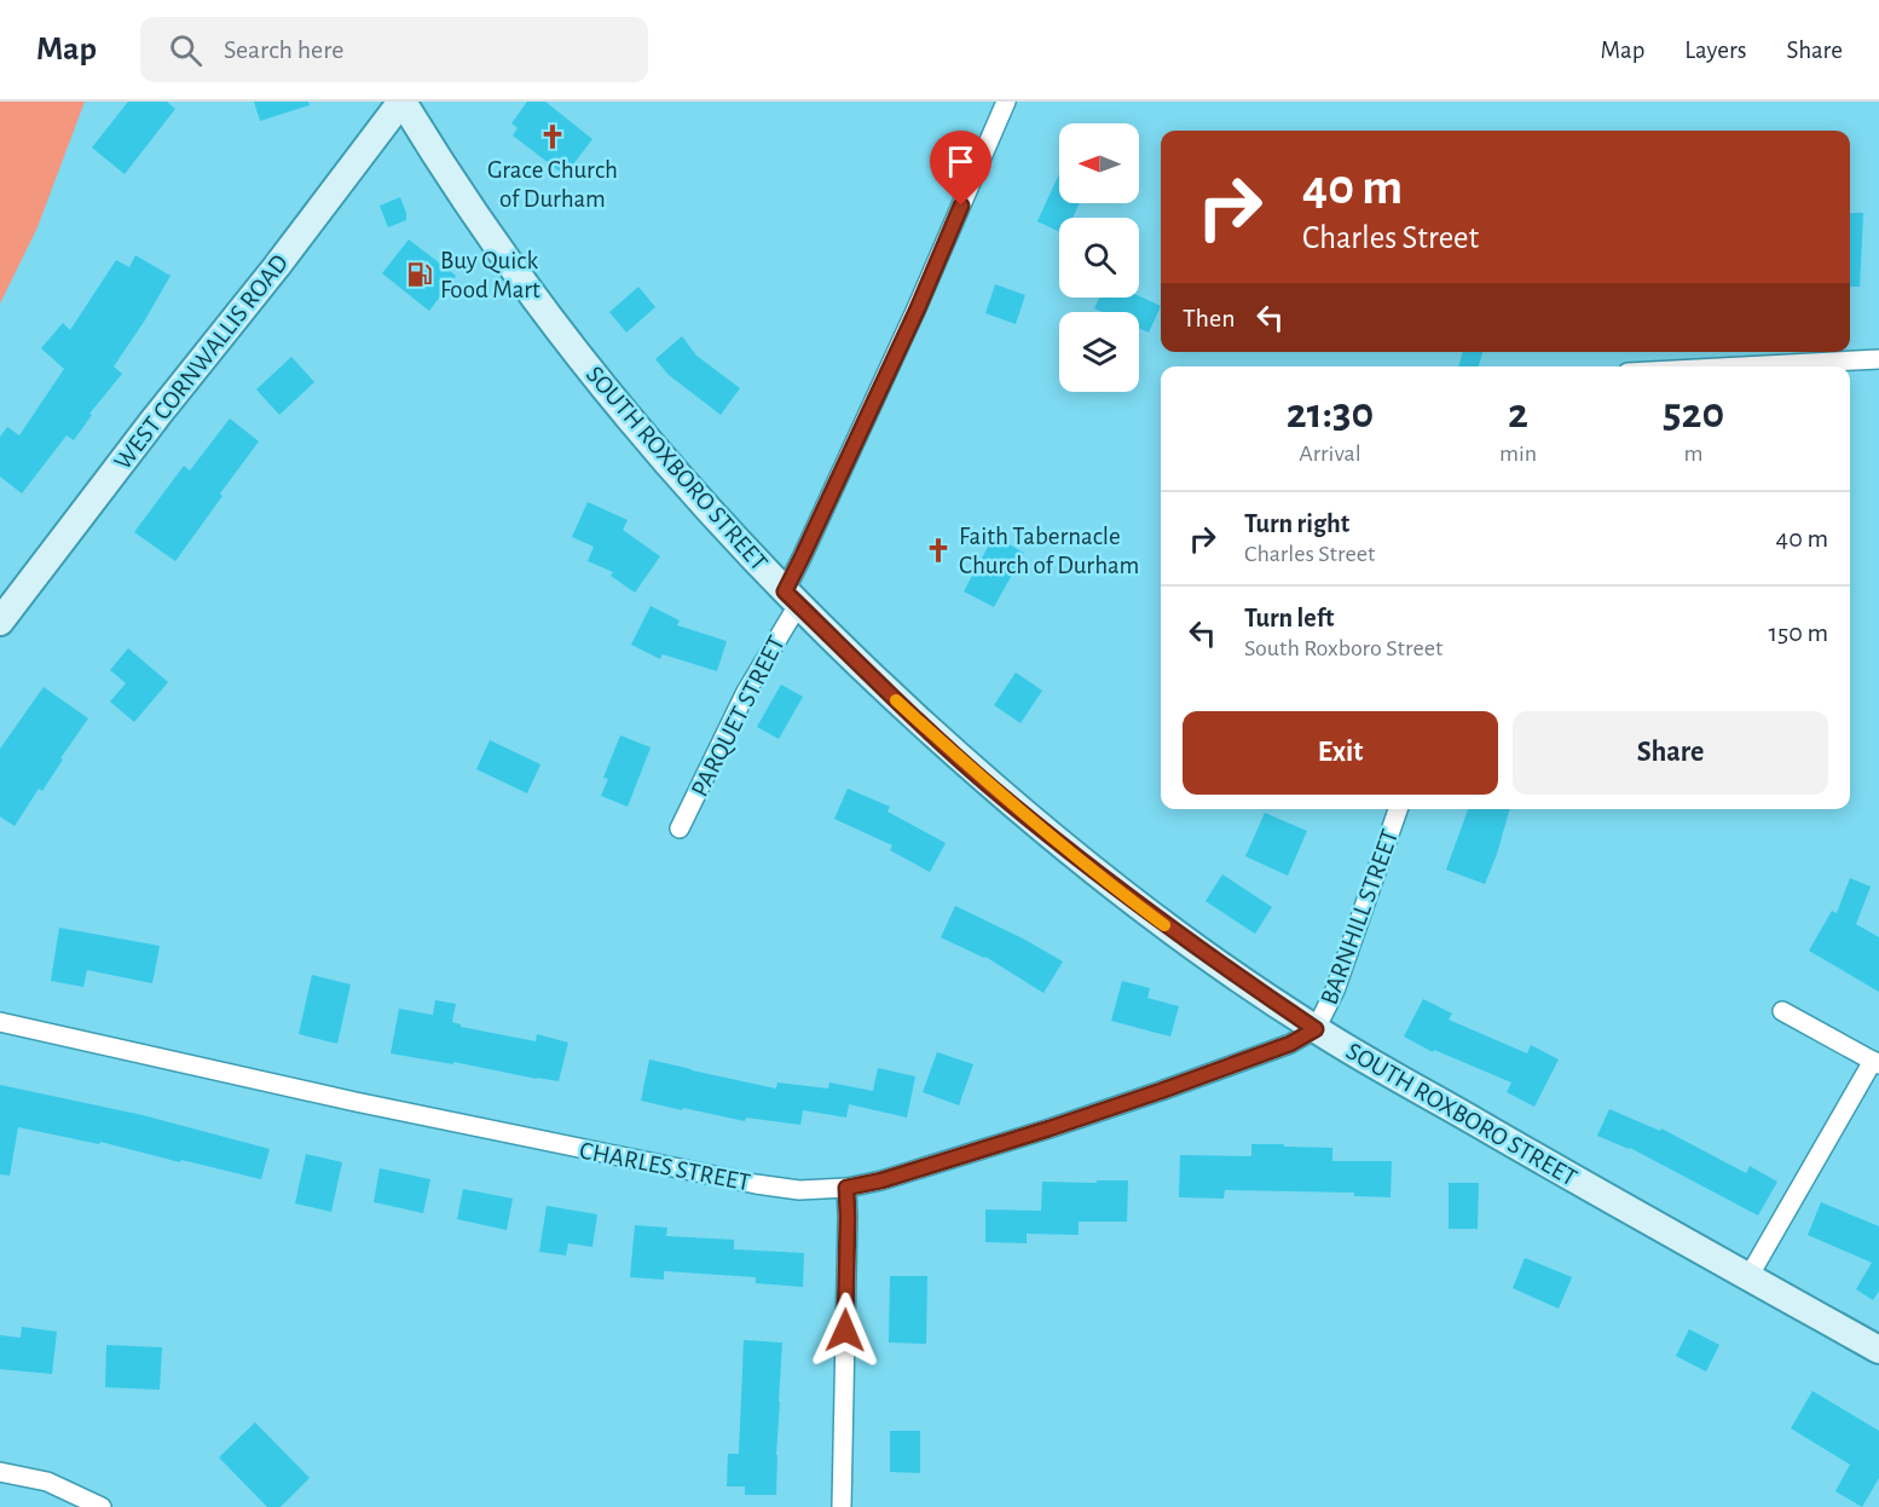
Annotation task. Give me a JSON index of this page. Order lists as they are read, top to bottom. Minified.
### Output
{"streets":{"street":["WEST CORNWALLIS ROAD","SOUTH ROXBORO STREET","PARQUET STREET","BARNHILL STREET","CHARLES STREET"]},"crossings":[["WEST CORNWALLIS ROAD","SOUTH ROXBORO STREET"],["SOUTH ROXBORO STREET","PARQUET STREET"],["SOUTH ROXBORO STREET","BARNHILL STREET"],["SOUTH ROXBORO STREET","CHARLES STREET"],["BARNHILL STREET","CHARLES STREET"]],"places":{"church":["Grace Church of Durham","Faith Tabernacle Church of Durham"],"fuel station":["Buy Quick Food Mart"]},"north":"left","page":{"header":"Map","search":"Search here","nav":["Map","Layers","Share"],"turn":["40 m","Charles Street"],"then":"Then","eta":["21:30","Arrival","2","min","520","m"],"list":[{"name":"Turn right","note":"Charles Street","value":"40 m"},{"name":"Turn left","note":"South Roxboro Street","value":"150 m"}],"buttons":["Exit","Share"]}}
